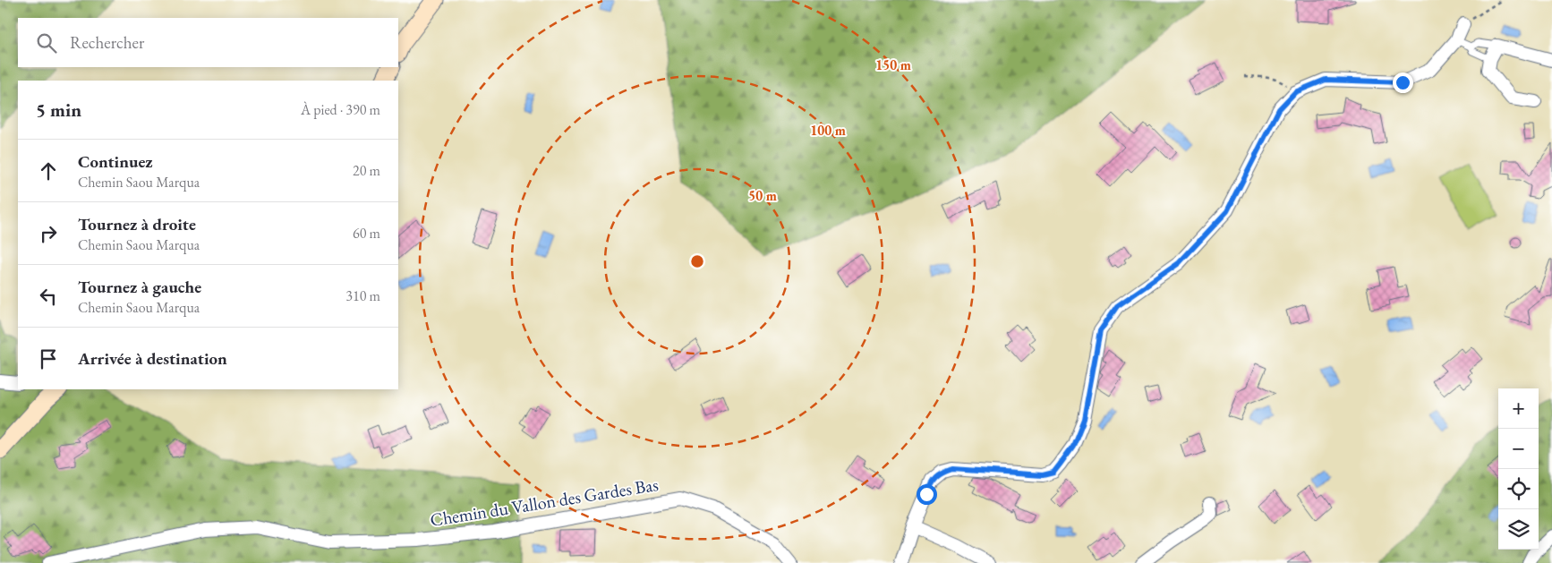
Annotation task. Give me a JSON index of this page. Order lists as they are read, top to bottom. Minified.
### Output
{"streets":{"street":["Chemin du Vallon des Gardes Bas"]},"page":{"search":"Rechercher","heading":["5 min","À pied · 390 m"],"list":[["Continuez","Chemin Saou Marqua","20 m"],["Tournez à droite","Chemin Saou Marqua","60 m"],["Tournez à gauche","Chemin Saou Marqua","310 m"],"Arrivée à destination"],"map_buttons":["+","−"]},"rings":["150 m","100 m","50 m"]}
